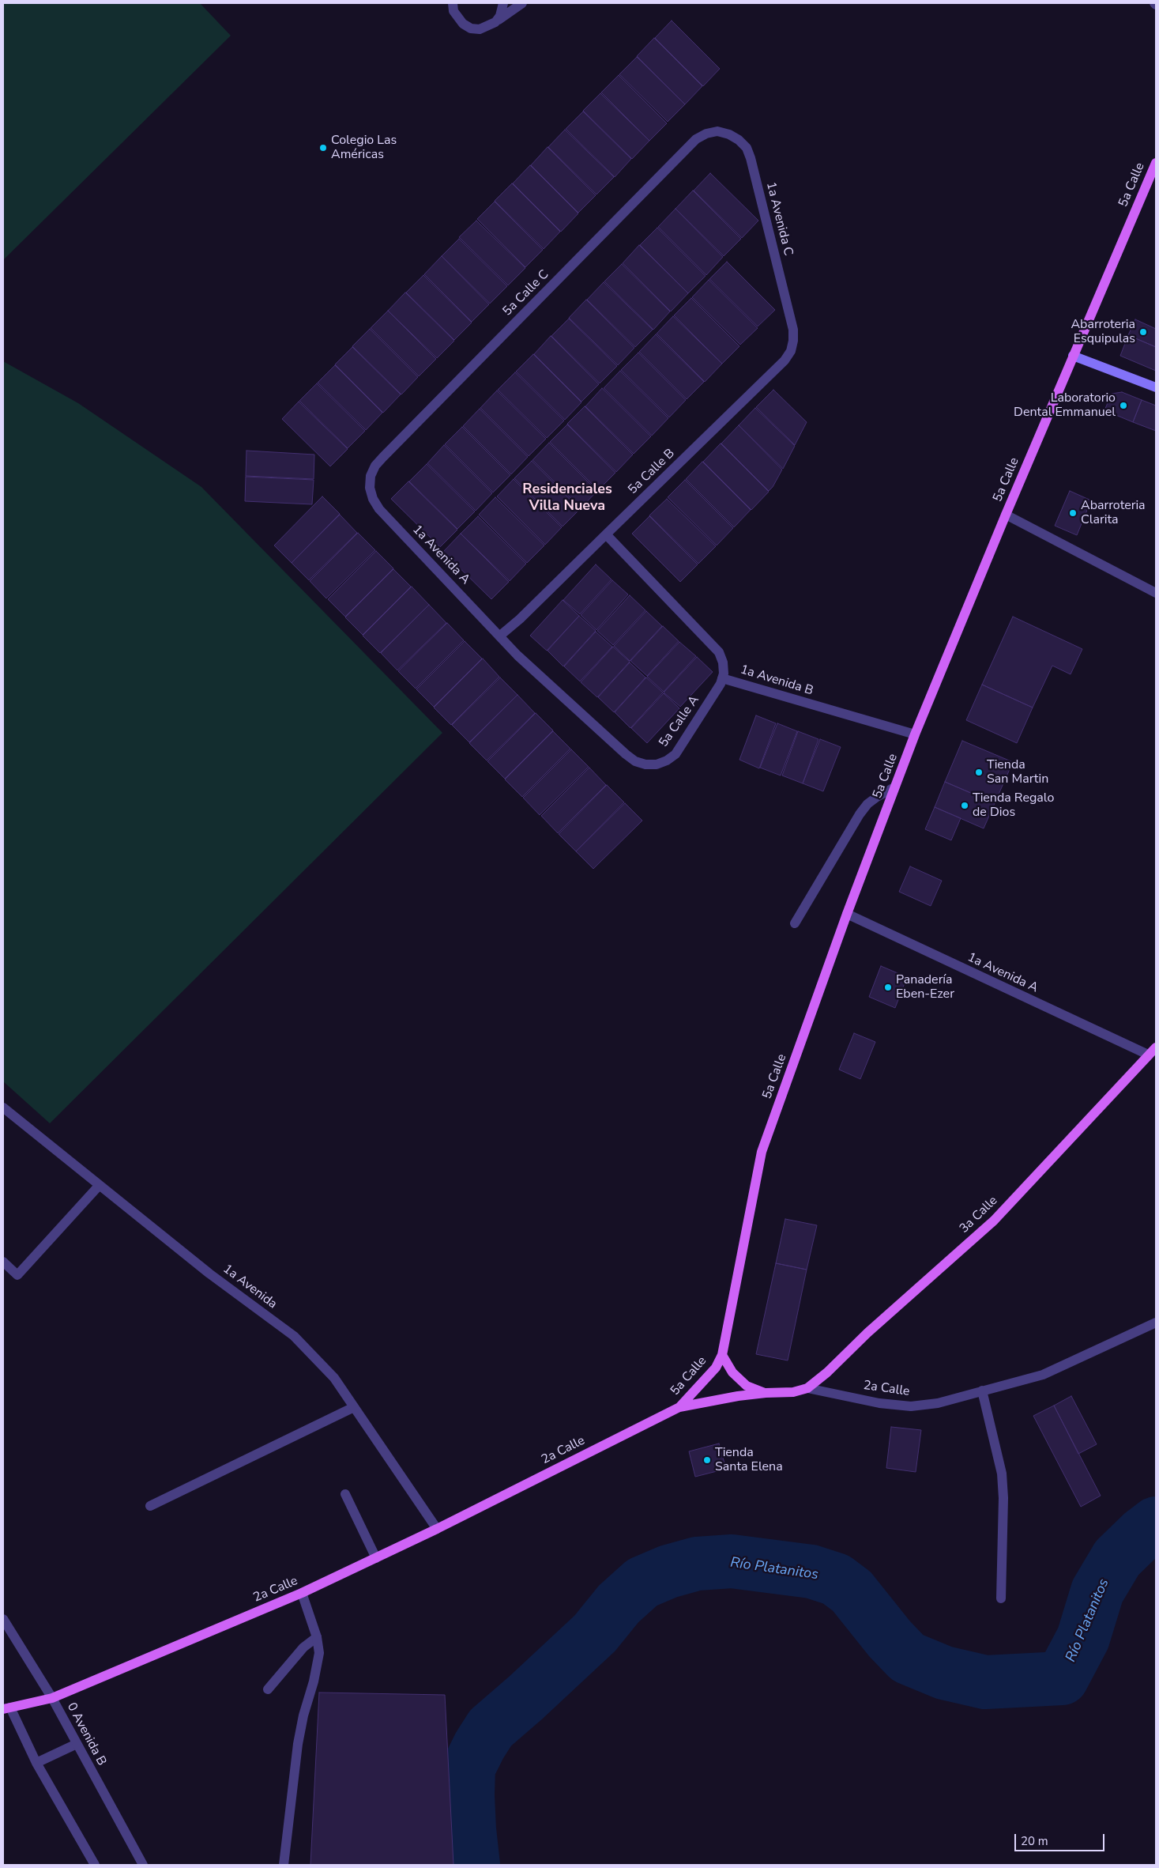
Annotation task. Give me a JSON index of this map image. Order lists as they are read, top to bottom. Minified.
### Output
{"streets":{"main road":["5a Calle","3a Calle","2a Calle"],"street":["1a Avenida C","5a Calle C","5a Calle B","1a Avenida A","1a Avenida B","5a Calle A","1a Avenida","0 Avenida B"]},"crossings":[["5a Calle","1a Avenida A"],["5a Calle","1a Avenida B"],["5a Calle","2a Calle"],["1a Avenida C","5a Calle C"],["1a Avenida C","5a Calle B"],["5a Calle C","1a Avenida A"],["5a Calle B","1a Avenida A"],["5a Calle B","1a Avenida B"],["5a Calle B","5a Calle A"],["1a Avenida A","5a Calle A"],["1a Avenida A","3a Calle"],["1a Avenida B","5a Calle A"],["3a Calle","2a Calle"],["1a Avenida","2a Calle"],["2a Calle","0 Avenida B"]],"districts":["Residenciales Villa Nueva"],"water":["Río Platanitos"],"places":["Colegio Las Américas","Abarroteria Esquipulas","Laboratorio Dental Emmanuel","Abarroteria Clarita","Tienda San Martin","Tienda Regalo de Dios","Panadería Eben-Ezer","Tienda Santa Elena"],"scale_bar":"20 m"}
